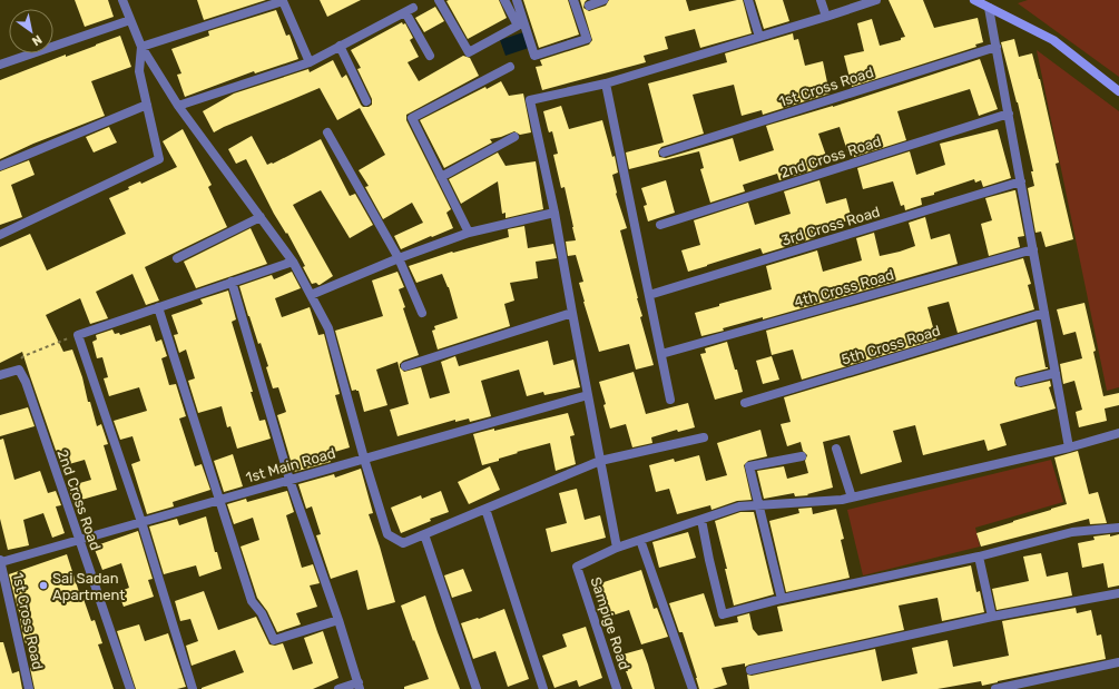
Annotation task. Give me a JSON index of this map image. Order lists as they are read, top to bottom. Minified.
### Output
{"streets":{"street":["1st Cross Road","2nd Cross Road","3rd Cross Road","4th Cross Road","5th Cross Road","1st Main Road","Sampige Road"]},"crossings":[["1st Cross Road","1st Main Road"],["2nd Cross Road","1st Main Road"]],"places":["Sai Sadan Apartment"],"north":"bottom right"}
